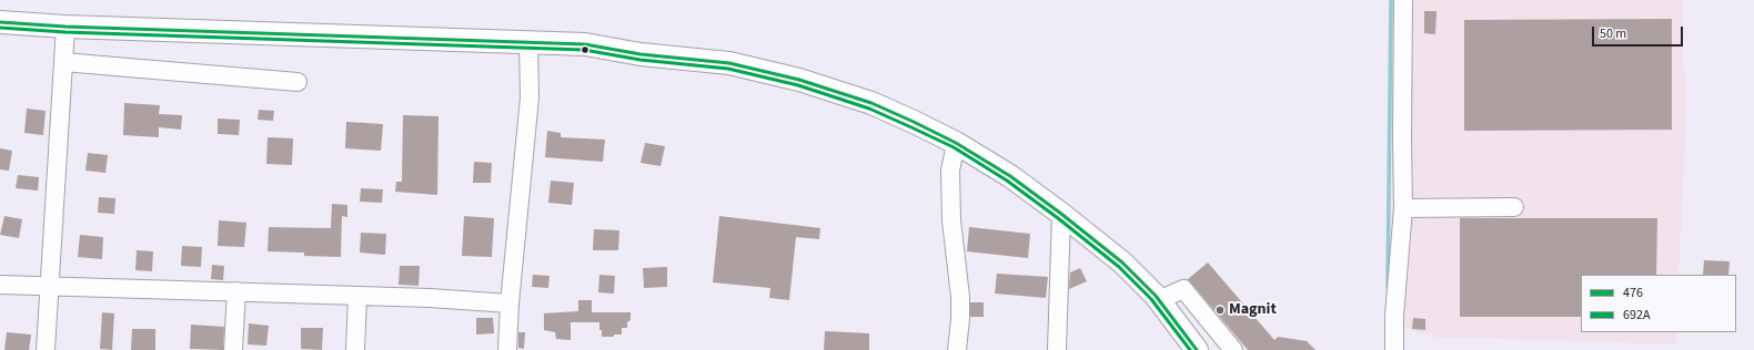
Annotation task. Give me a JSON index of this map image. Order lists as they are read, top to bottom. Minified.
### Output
{"places":["Magnit"],"lines":["transit line 476","transit line 692А"],"legend":["476","692А"],"scale_bar":"50 m"}
